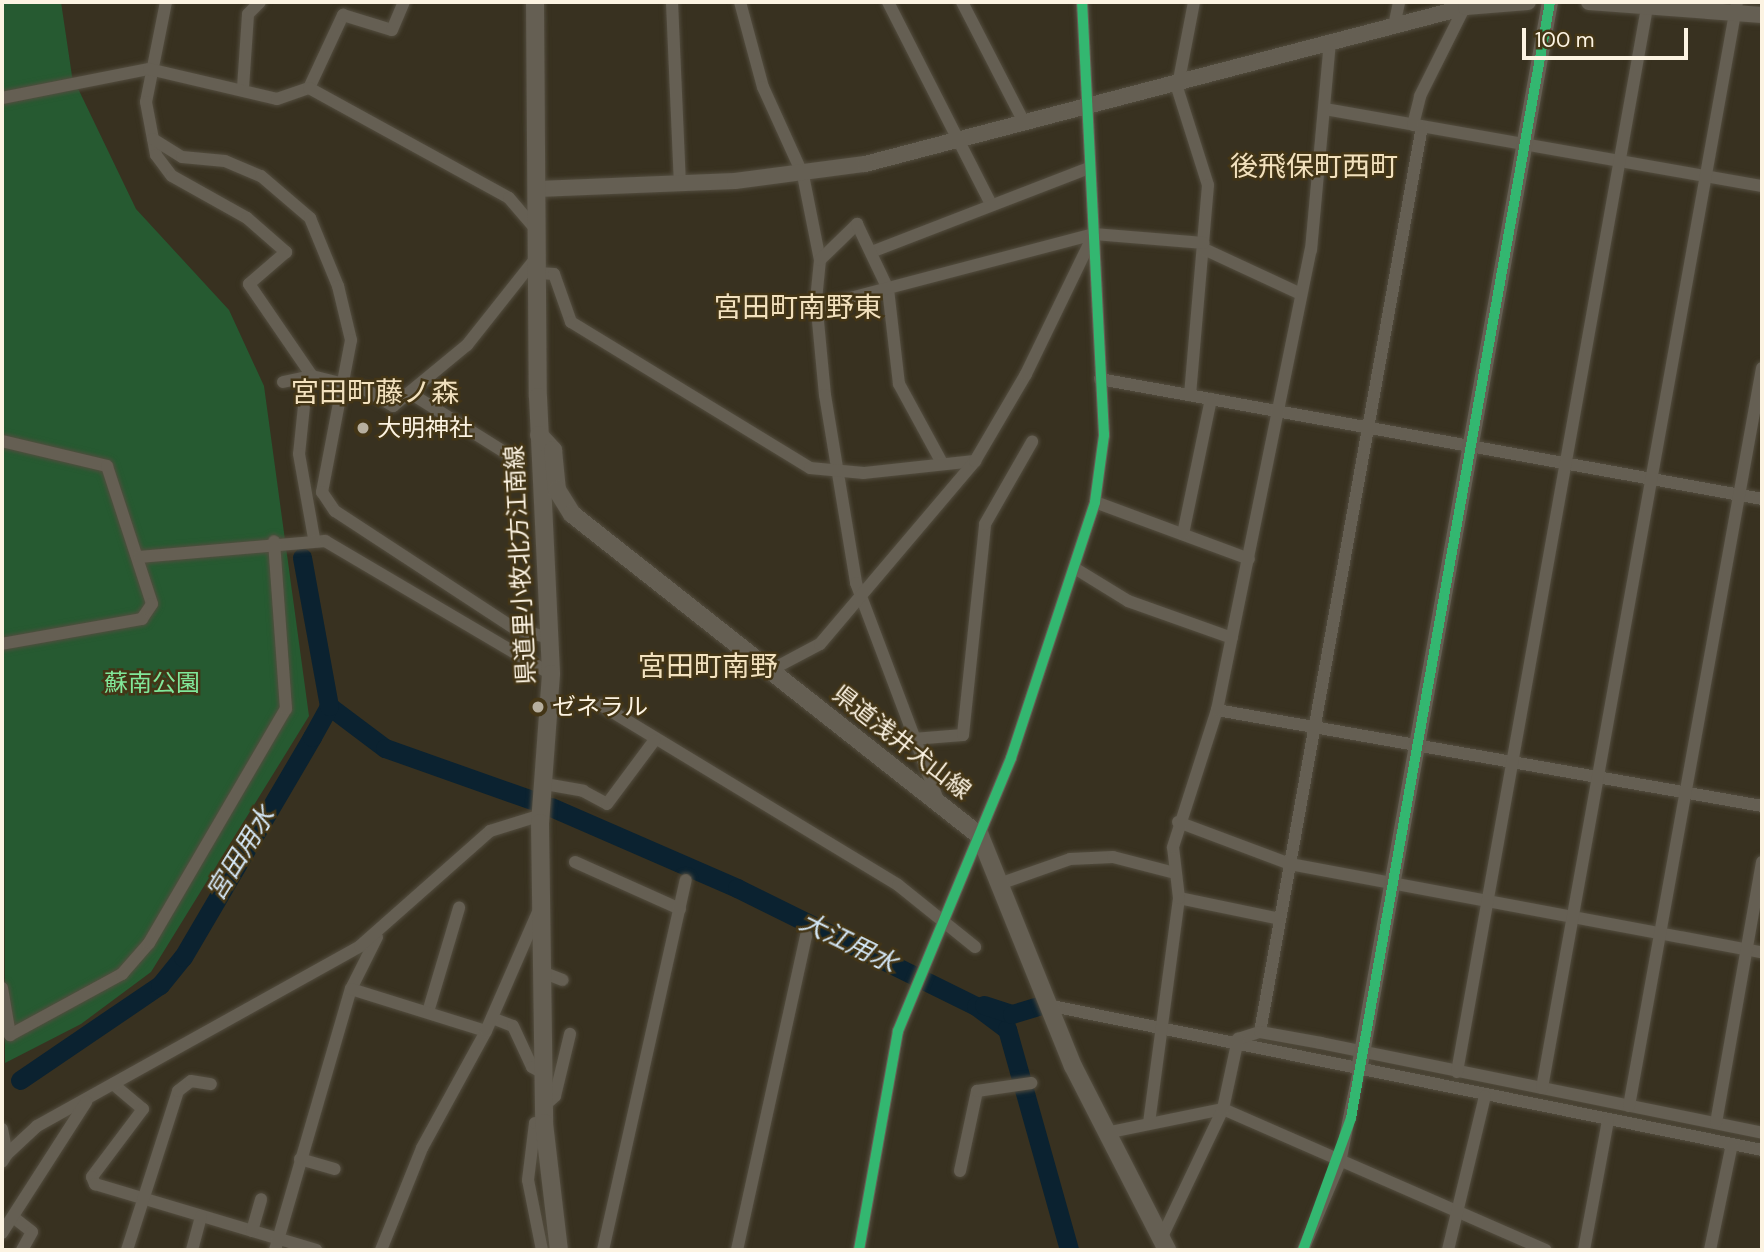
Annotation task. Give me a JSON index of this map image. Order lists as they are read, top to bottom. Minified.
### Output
{"streets":{"main road":["県道里小牧北方江南線","県道浅井犬山線"]},"crossings":[["県道里小牧北方江南線","県道浅井犬山線"]],"districts":["後飛保町西町","宮田町南野東","宮田町藤ノ森","宮田町南野"],"water":["宮田用水","大江用水"],"parks":["蘇南公園"],"places":["大明神社","ゼネラル"],"scale_bar":"100 m"}
